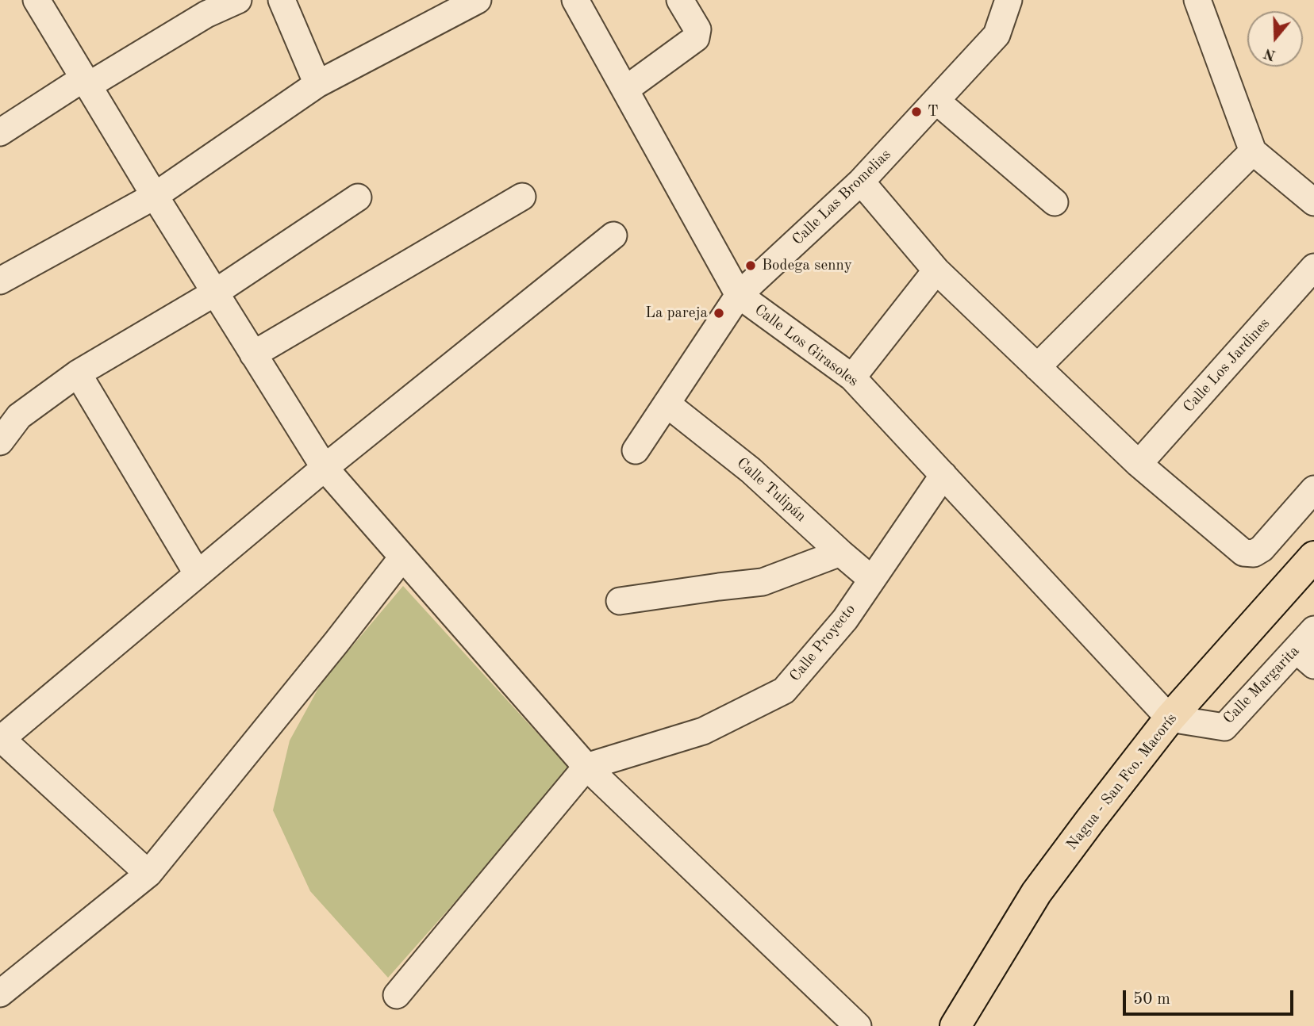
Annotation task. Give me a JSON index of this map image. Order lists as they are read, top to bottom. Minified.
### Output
{"streets":{"main road":["Nagua - San Fco. Macorís"],"street":["Calle Las Bromelias","Calle Los Girasoles","Calle Los Jardines","Calle Tulipán","Calle Proyecto","Calle Margarita"]},"crossings":[["Calle Las Bromelias","Calle Los Girasoles"],["Calle Las Bromelias","Calle Tulipán"],["Calle Los Girasoles","Calle Proyecto"],["Calle Los Girasoles","Calle Margarita"],["Calle Los Girasoles","Nagua - San Fco. Macorís"],["Calle Tulipán","Calle Proyecto"],["Calle Margarita","Nagua - San Fco. Macorís"]],"places":["T","Bodega senny","La pareja"],"scale_bar":"50 m","north":"bottom"}
